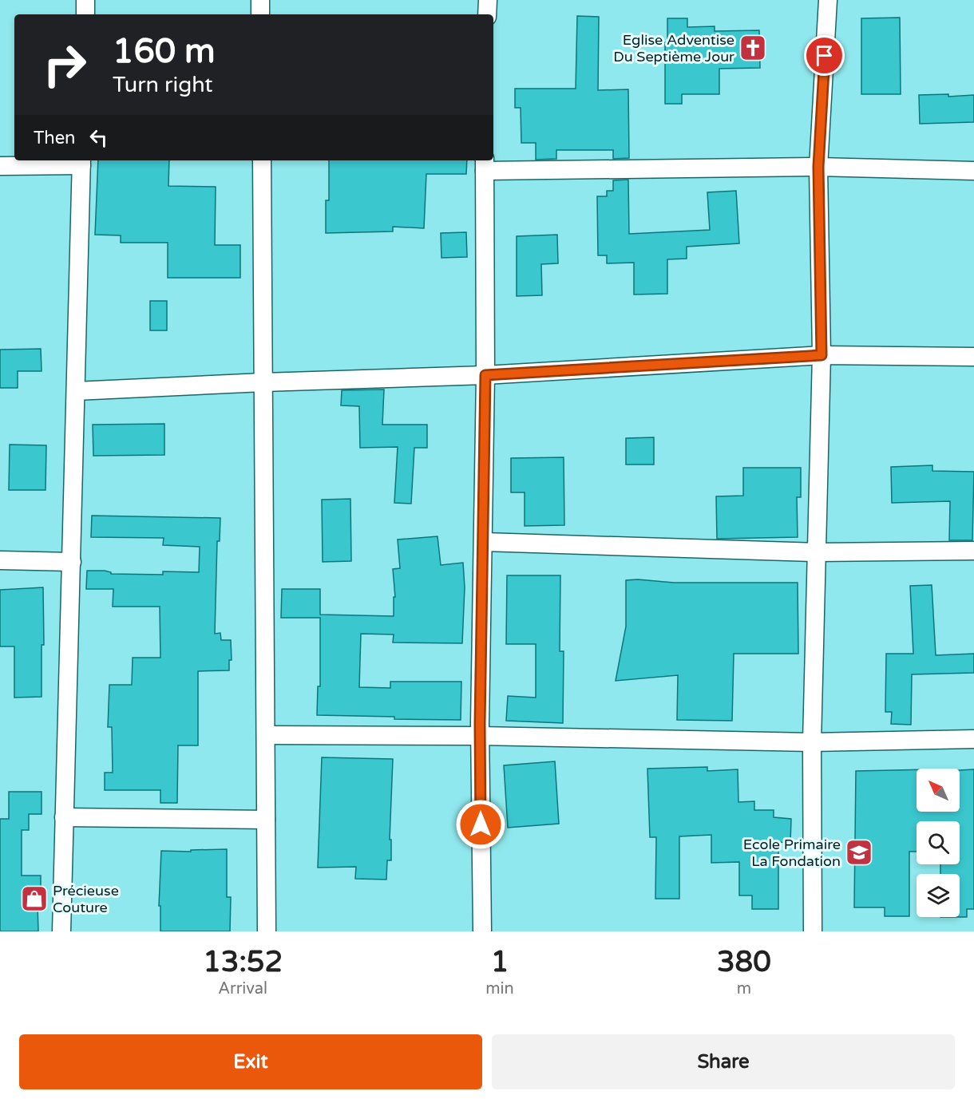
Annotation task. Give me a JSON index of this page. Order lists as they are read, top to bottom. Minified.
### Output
{"places":{"church":["Eglise Adventise Du Septième Jour"],"school or university":["Ecole Primaire La Fondation"],"shop":["Précieuse Couture"]},"north":"top left","page":{"turn":["160 m","Turn right"],"then":"Then","eta":["13:52","Arrival","1","min","380","m"],"buttons":["Exit","Share"]}}
